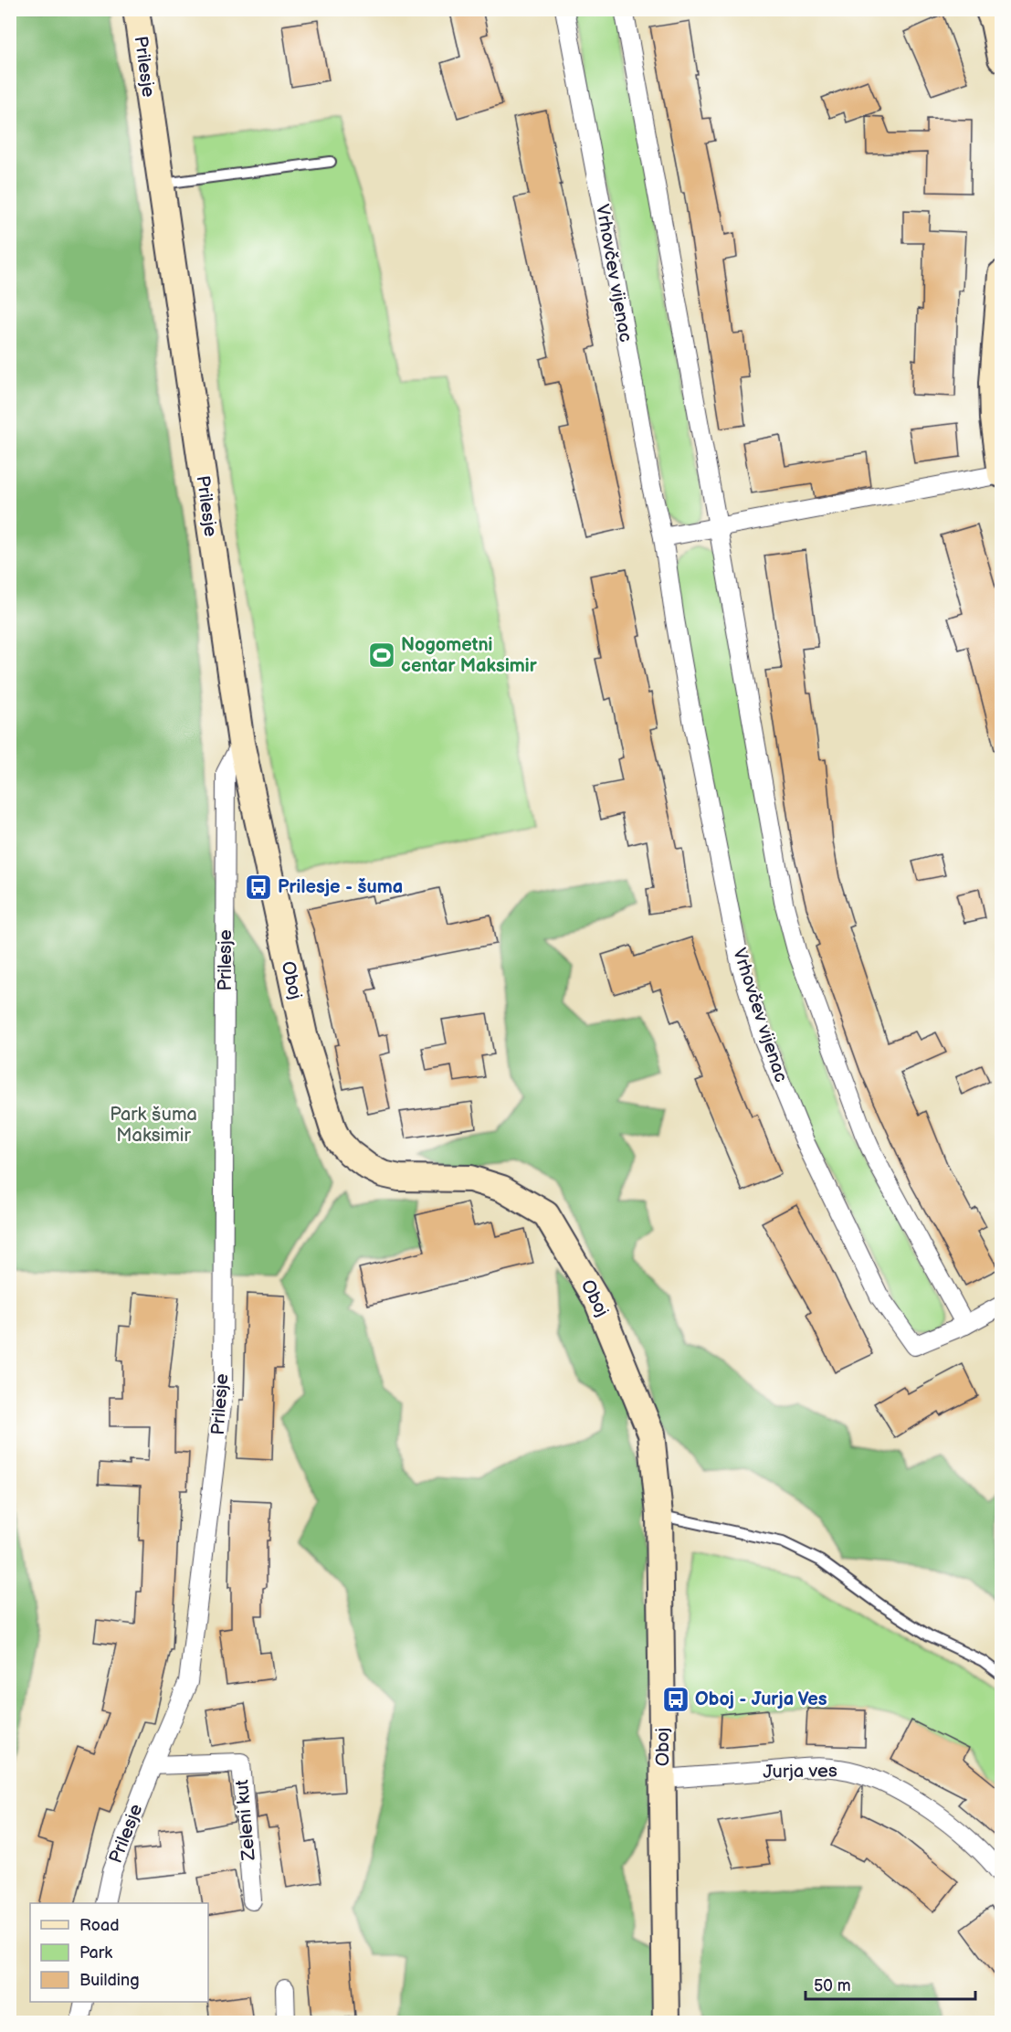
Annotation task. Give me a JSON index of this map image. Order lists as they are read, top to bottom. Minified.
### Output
{"streets":{"street":["Prilesje","Vrhovčev vijenac","Oboj","Jurja ves","Zeleni kut"]},"crossings":[["Prilesje","Oboj"],["Prilesje","Zeleni kut"],["Oboj","Jurja ves"]],"parks":["Park šuma Maksimir"],"places":{"sports":["Nogometni centar Maksimir"],"bus stop":["Prilesje - šuma","Oboj - Jurja Ves"]},"legend":["Road","Park","Building"],"scale_bar":"50 m"}
